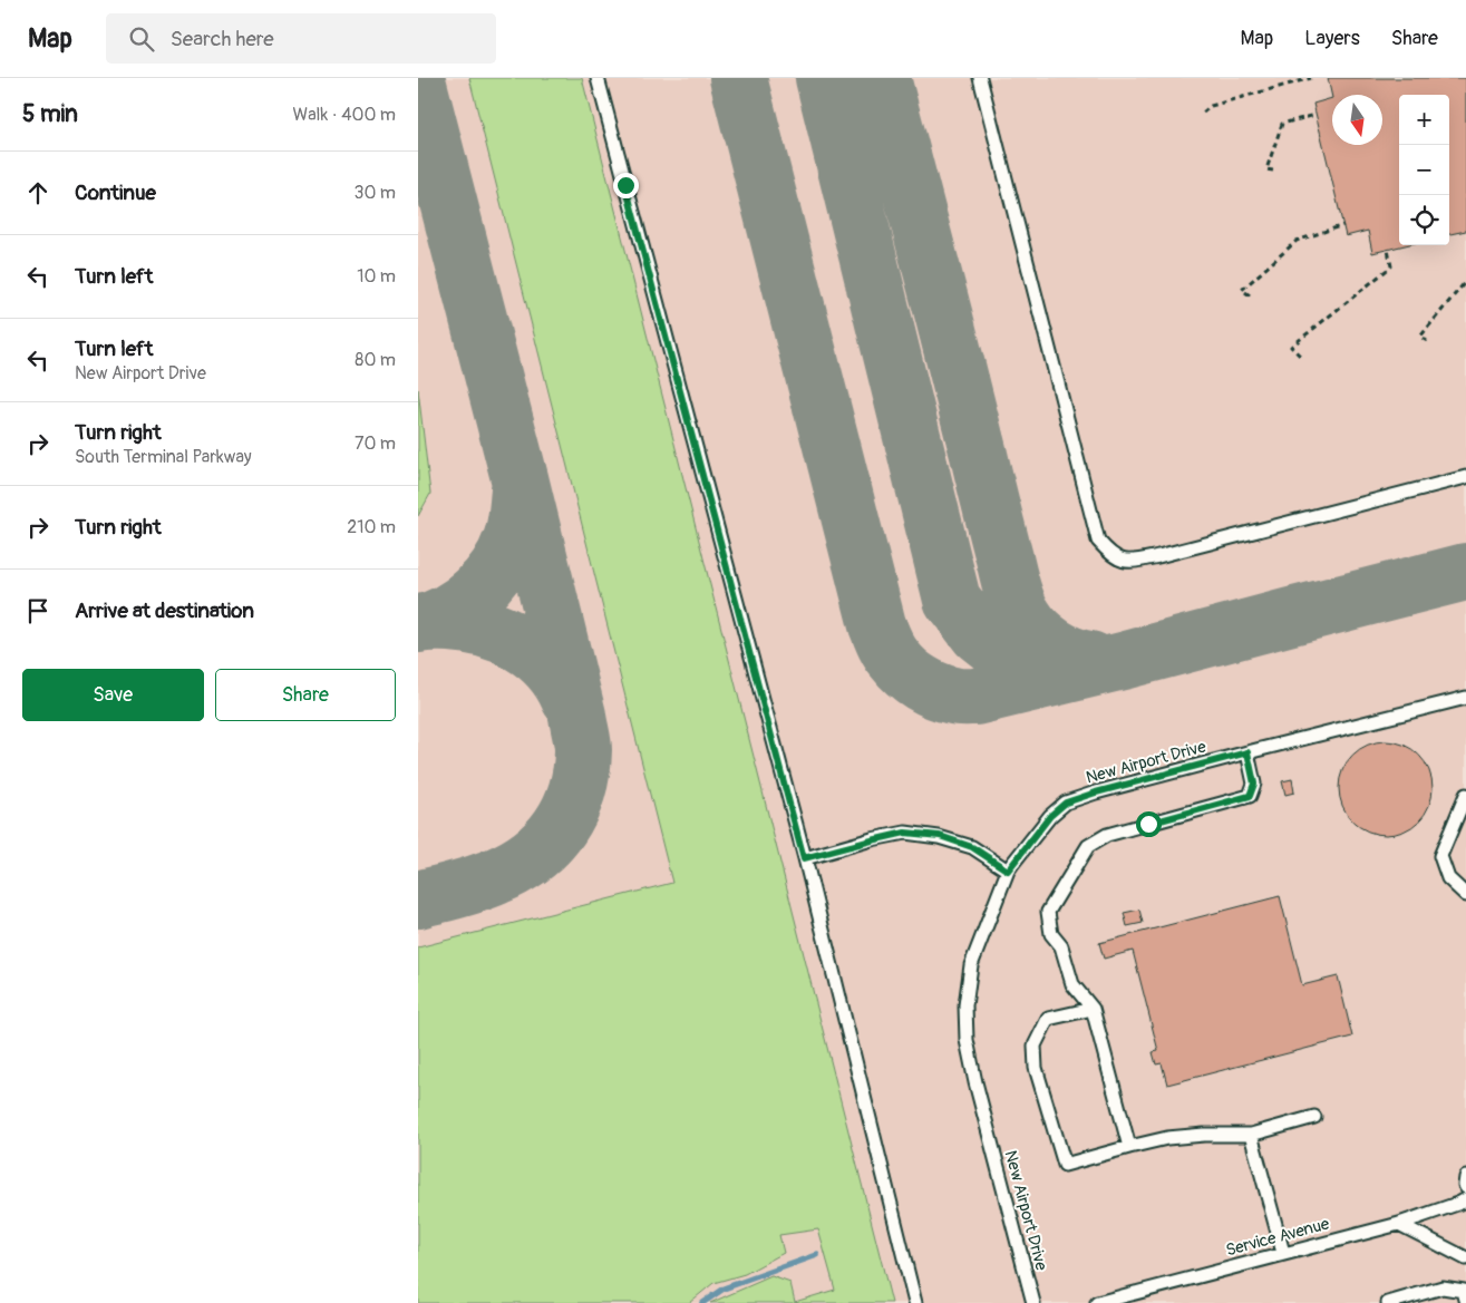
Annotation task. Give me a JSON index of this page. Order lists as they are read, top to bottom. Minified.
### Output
{"streets":{"lane":["New Airport Drive","Service Avenue"]},"north":"bottom","page":{"header":"Map","search":"Search here","nav":["Map","Layers","Share"],"heading":["5 min","Walk · 400 m"],"map_buttons":["+","−"],"list":[["Continue","30 m"],["Turn left","10 m"],["Turn left","New Airport Drive","80 m"],["Turn right","South Terminal Parkway","70 m"],["Turn right","210 m"],"Arrive at destination"],"buttons":["Save","Share"]}}
